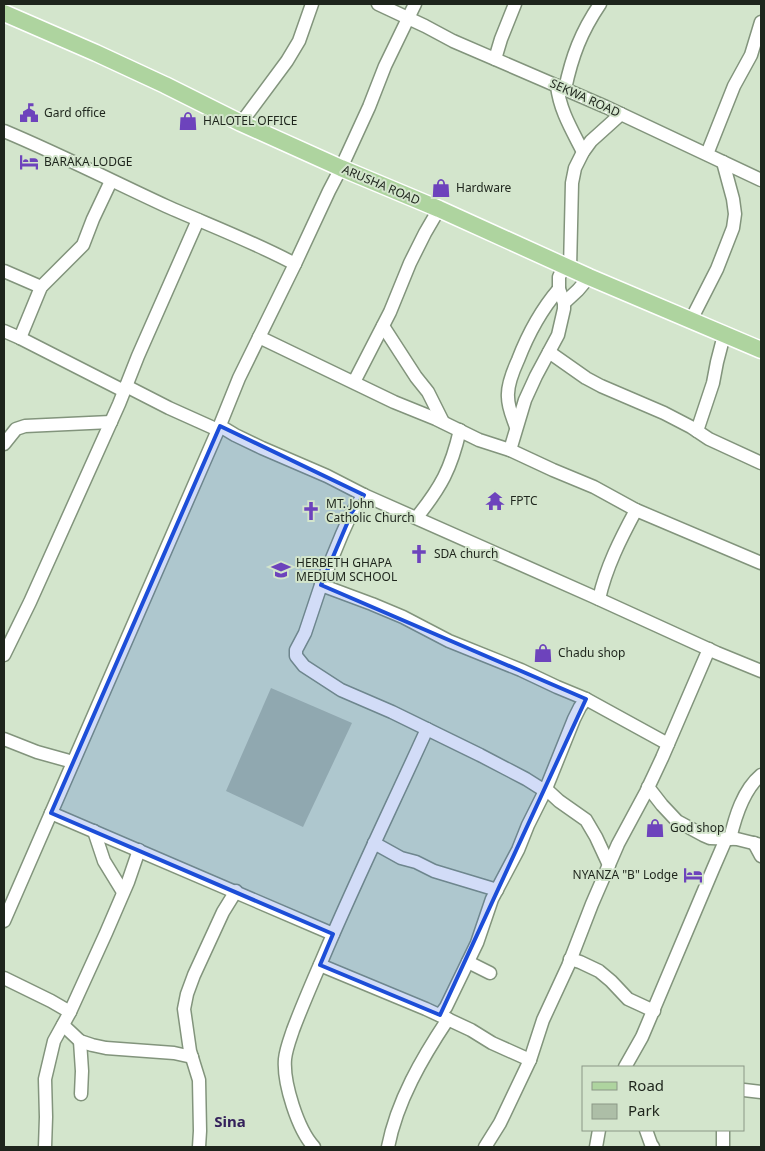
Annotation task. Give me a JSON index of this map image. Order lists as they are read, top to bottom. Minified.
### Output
{"streets":{"main road":["ARUSHA ROAD"],"street":["SEKWA ROAD"]},"districts":["Sina"],"places":{"public building":["Gard office"],"shop":["HALOTEL OFFICE","Hardware","Chadu shop","God shop"],"hotel":["BARAKA LODGE","NYANZA \"B\" Lodge"],"temple":["FPTC"],"church":["MT. John Catholic Church","SDA church"],"school or university":["HERBETH GHAPA MEDIUM SCHOOL"]},"legend":["Road","Park"]}
